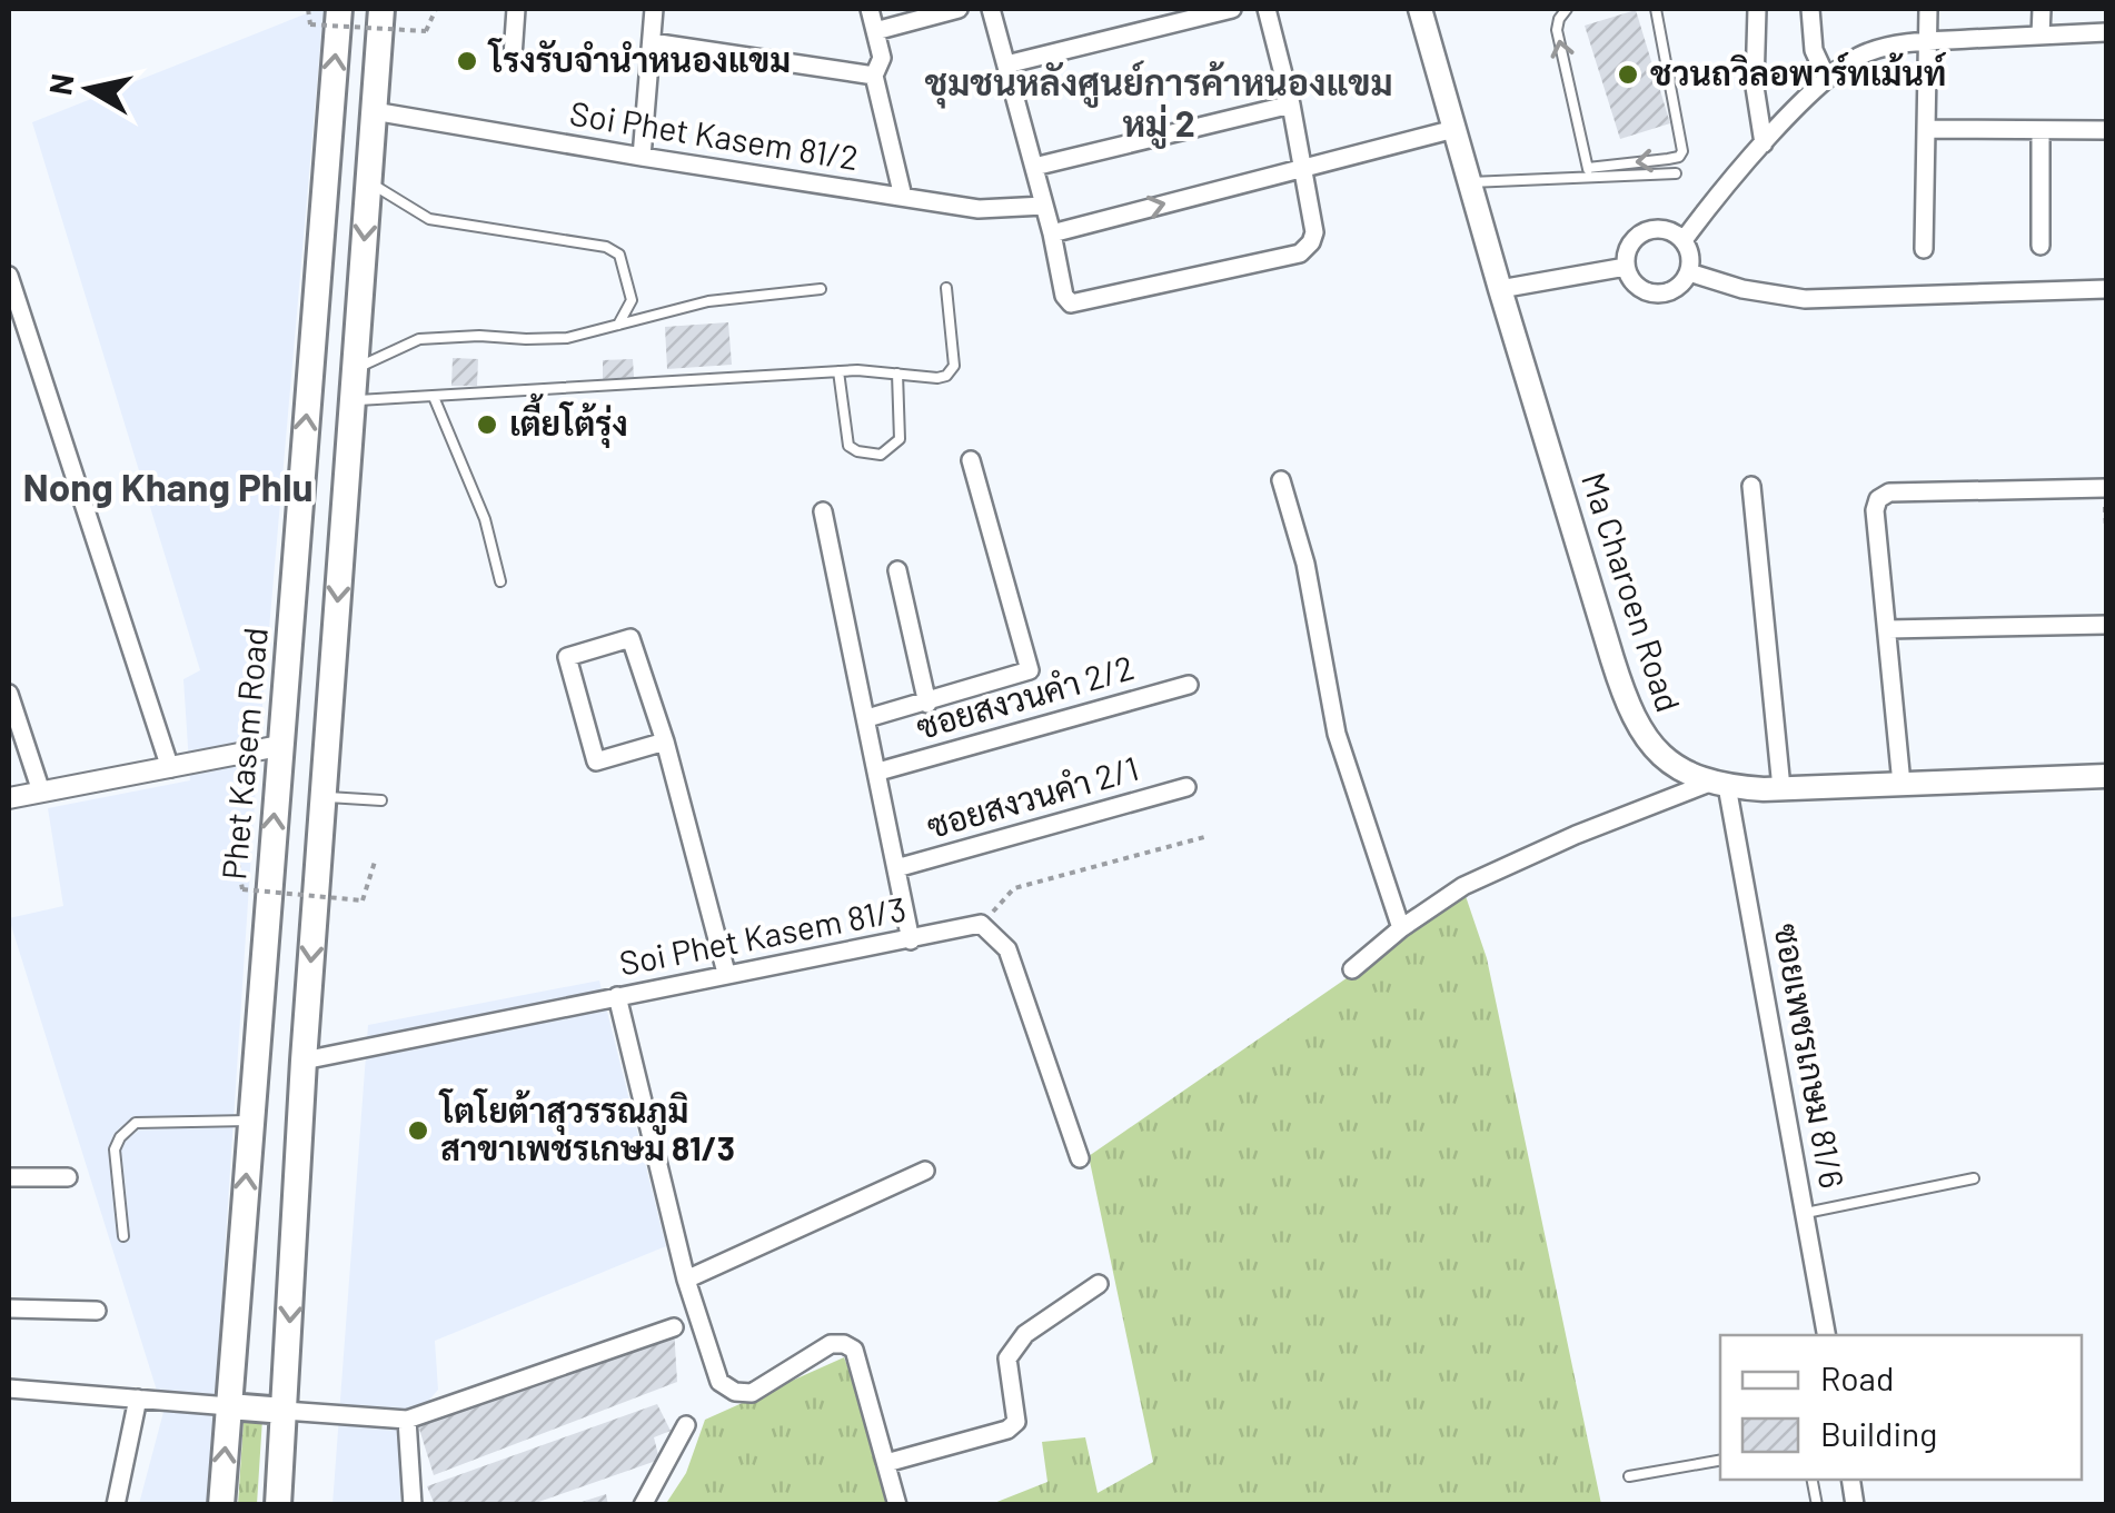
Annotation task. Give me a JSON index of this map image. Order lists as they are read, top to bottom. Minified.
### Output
{"streets":{"main road":["Ma Charoen Road","Phet Kasem Road"],"street":["Soi Phet Kasem 81/2","ซอยสงวนคำ 2/2","ซอยสงวนคำ 2/1","Soi Phet Kasem 81/3","ซอยเพชรเกษม 81/6"]},"crossings":[["Ma Charoen Road","ซอยเพชรเกษม 81/6"]],"districts":["ชุมชนหลังศูนย์การค้าหนองแขม หมู่ 2","Nong Khang Phlu"],"places":["โรงรับจำนำหนองแขม","ชวนถวิลอพาร์ทเม้นท์","เตี้ยโต้รุ่ง","โตโยต้าสุวรรณภูมิ สาขาเพชรเกษม 81/3"],"legend":["Road","Building"],"north":"left"}
